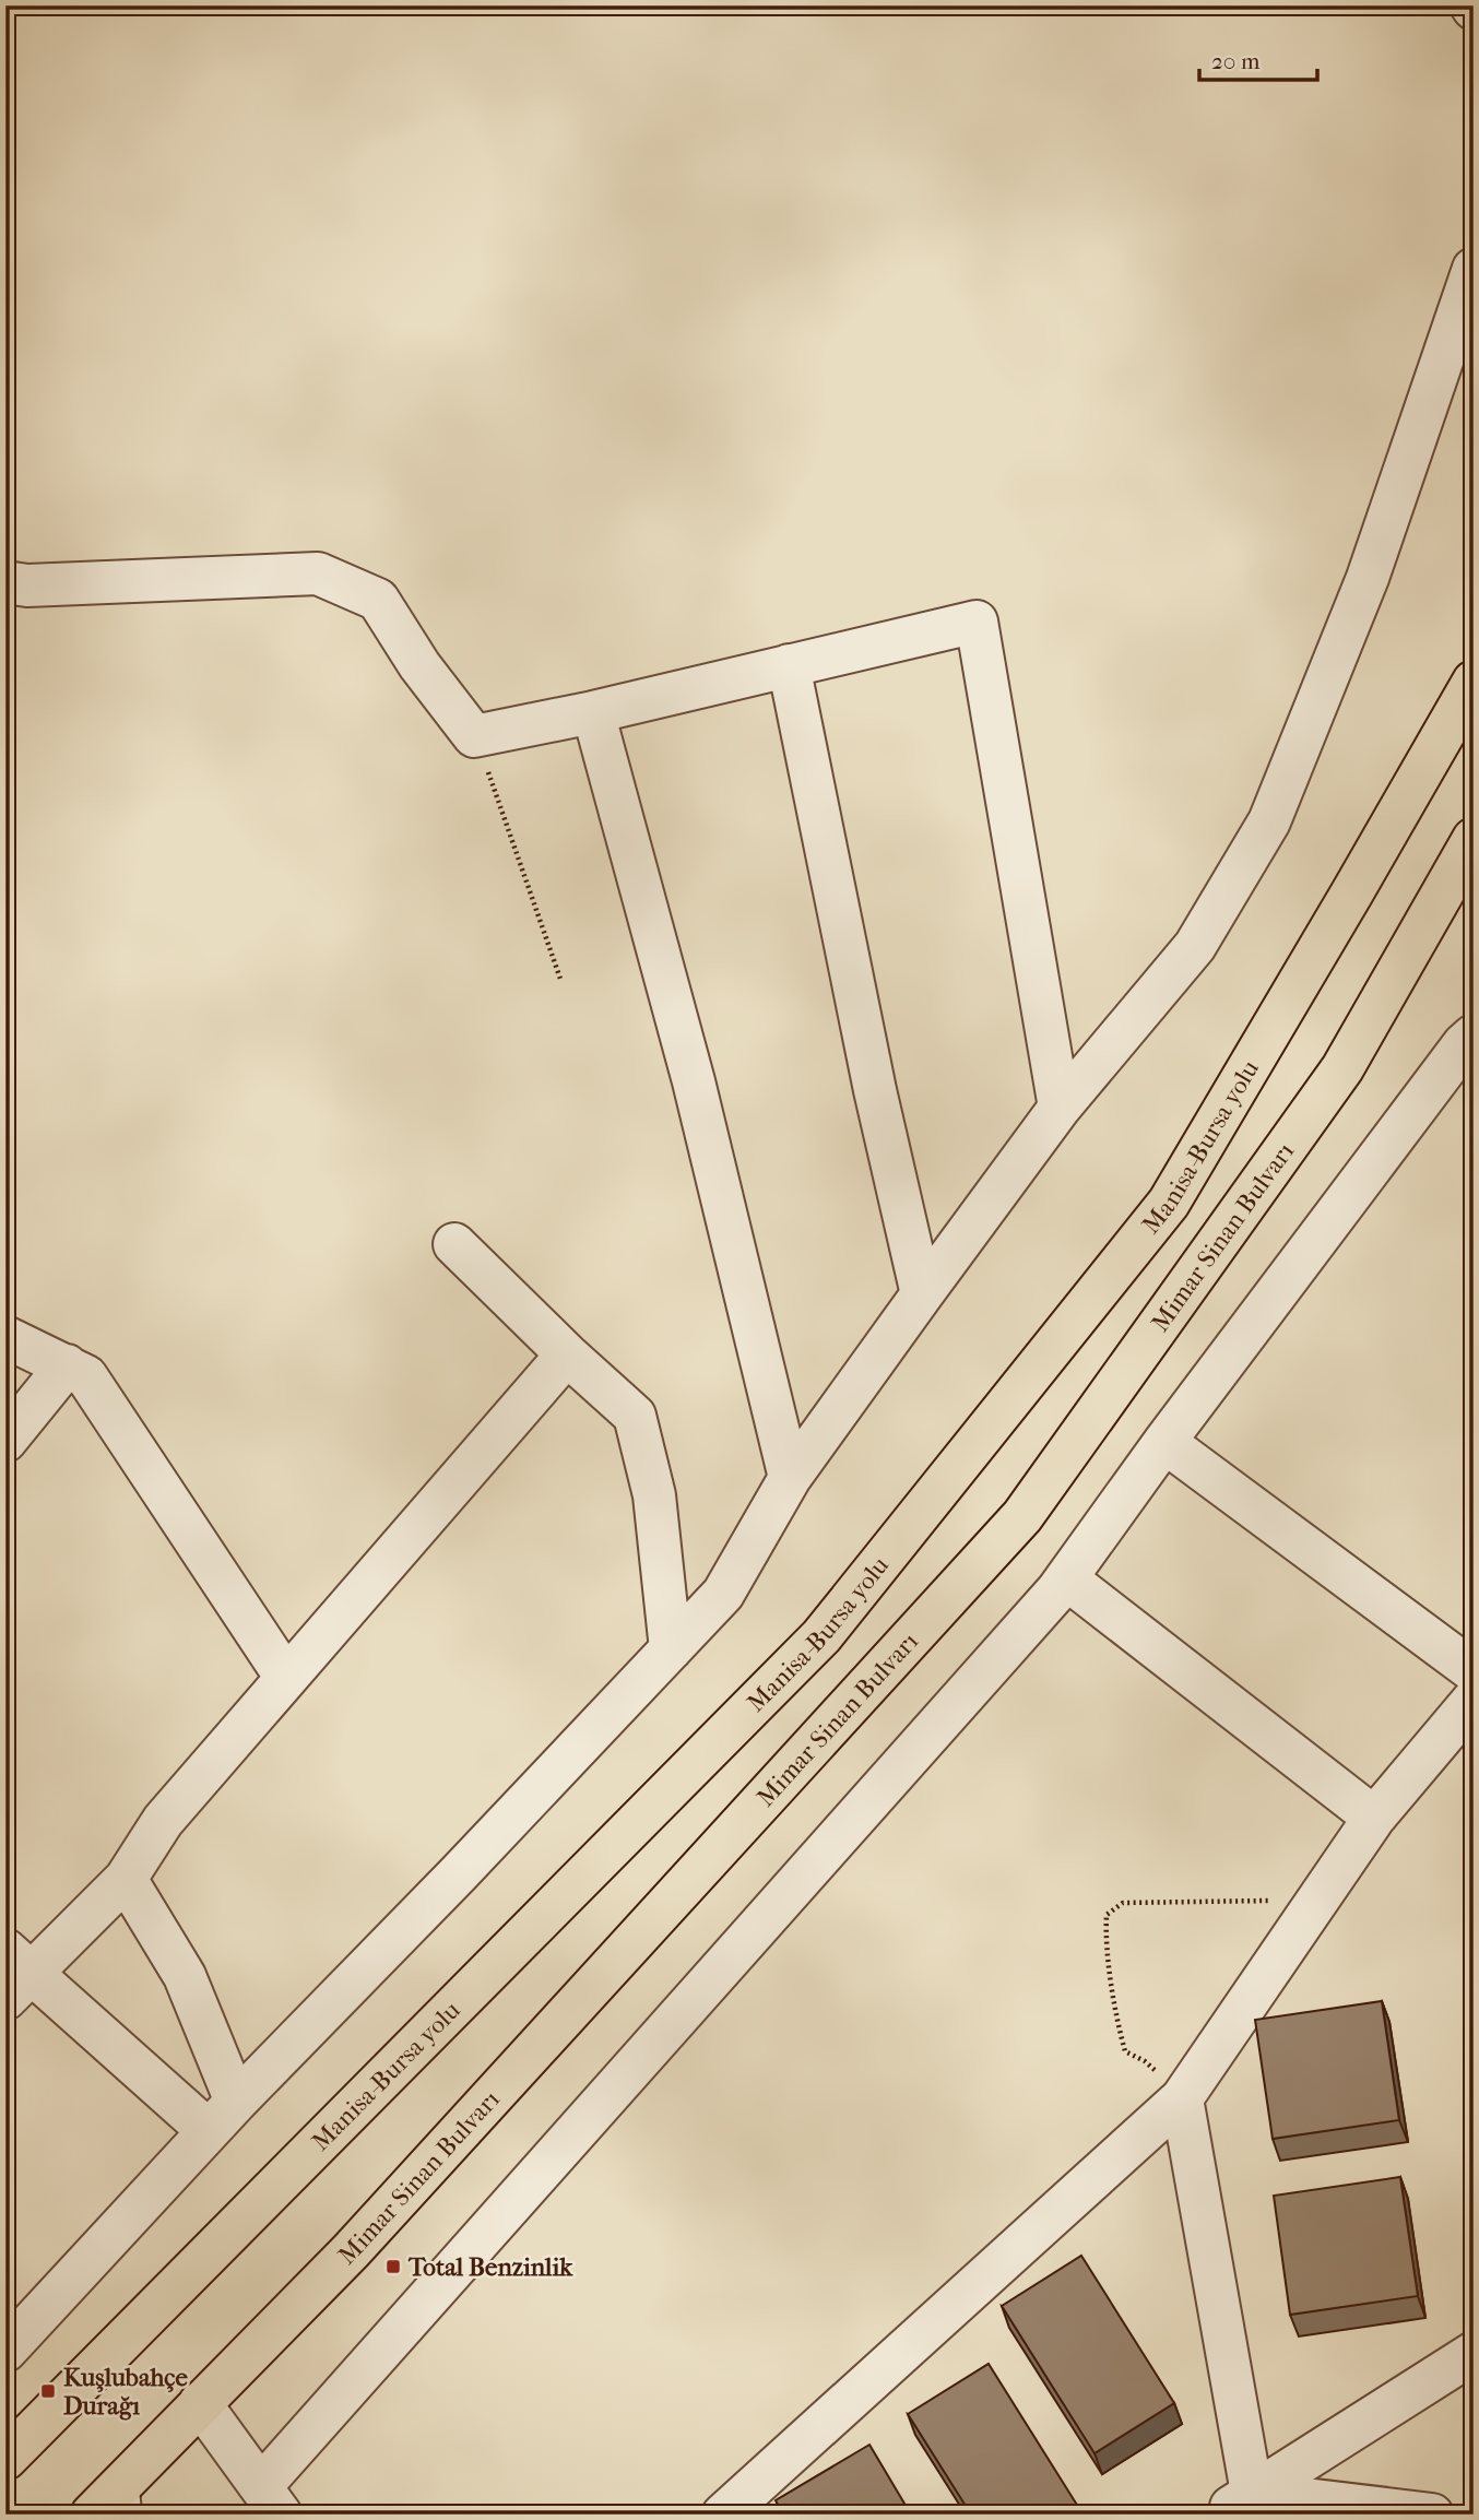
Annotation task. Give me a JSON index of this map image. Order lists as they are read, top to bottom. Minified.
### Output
{"streets":{"highway":["Manisa-Bursa yolu","Mimar Sinan Bulvarı"]},"places":{"transit":["Total Benzinlik","Kuşlubahçe Durağı"]},"scale_bar":"20 m"}
